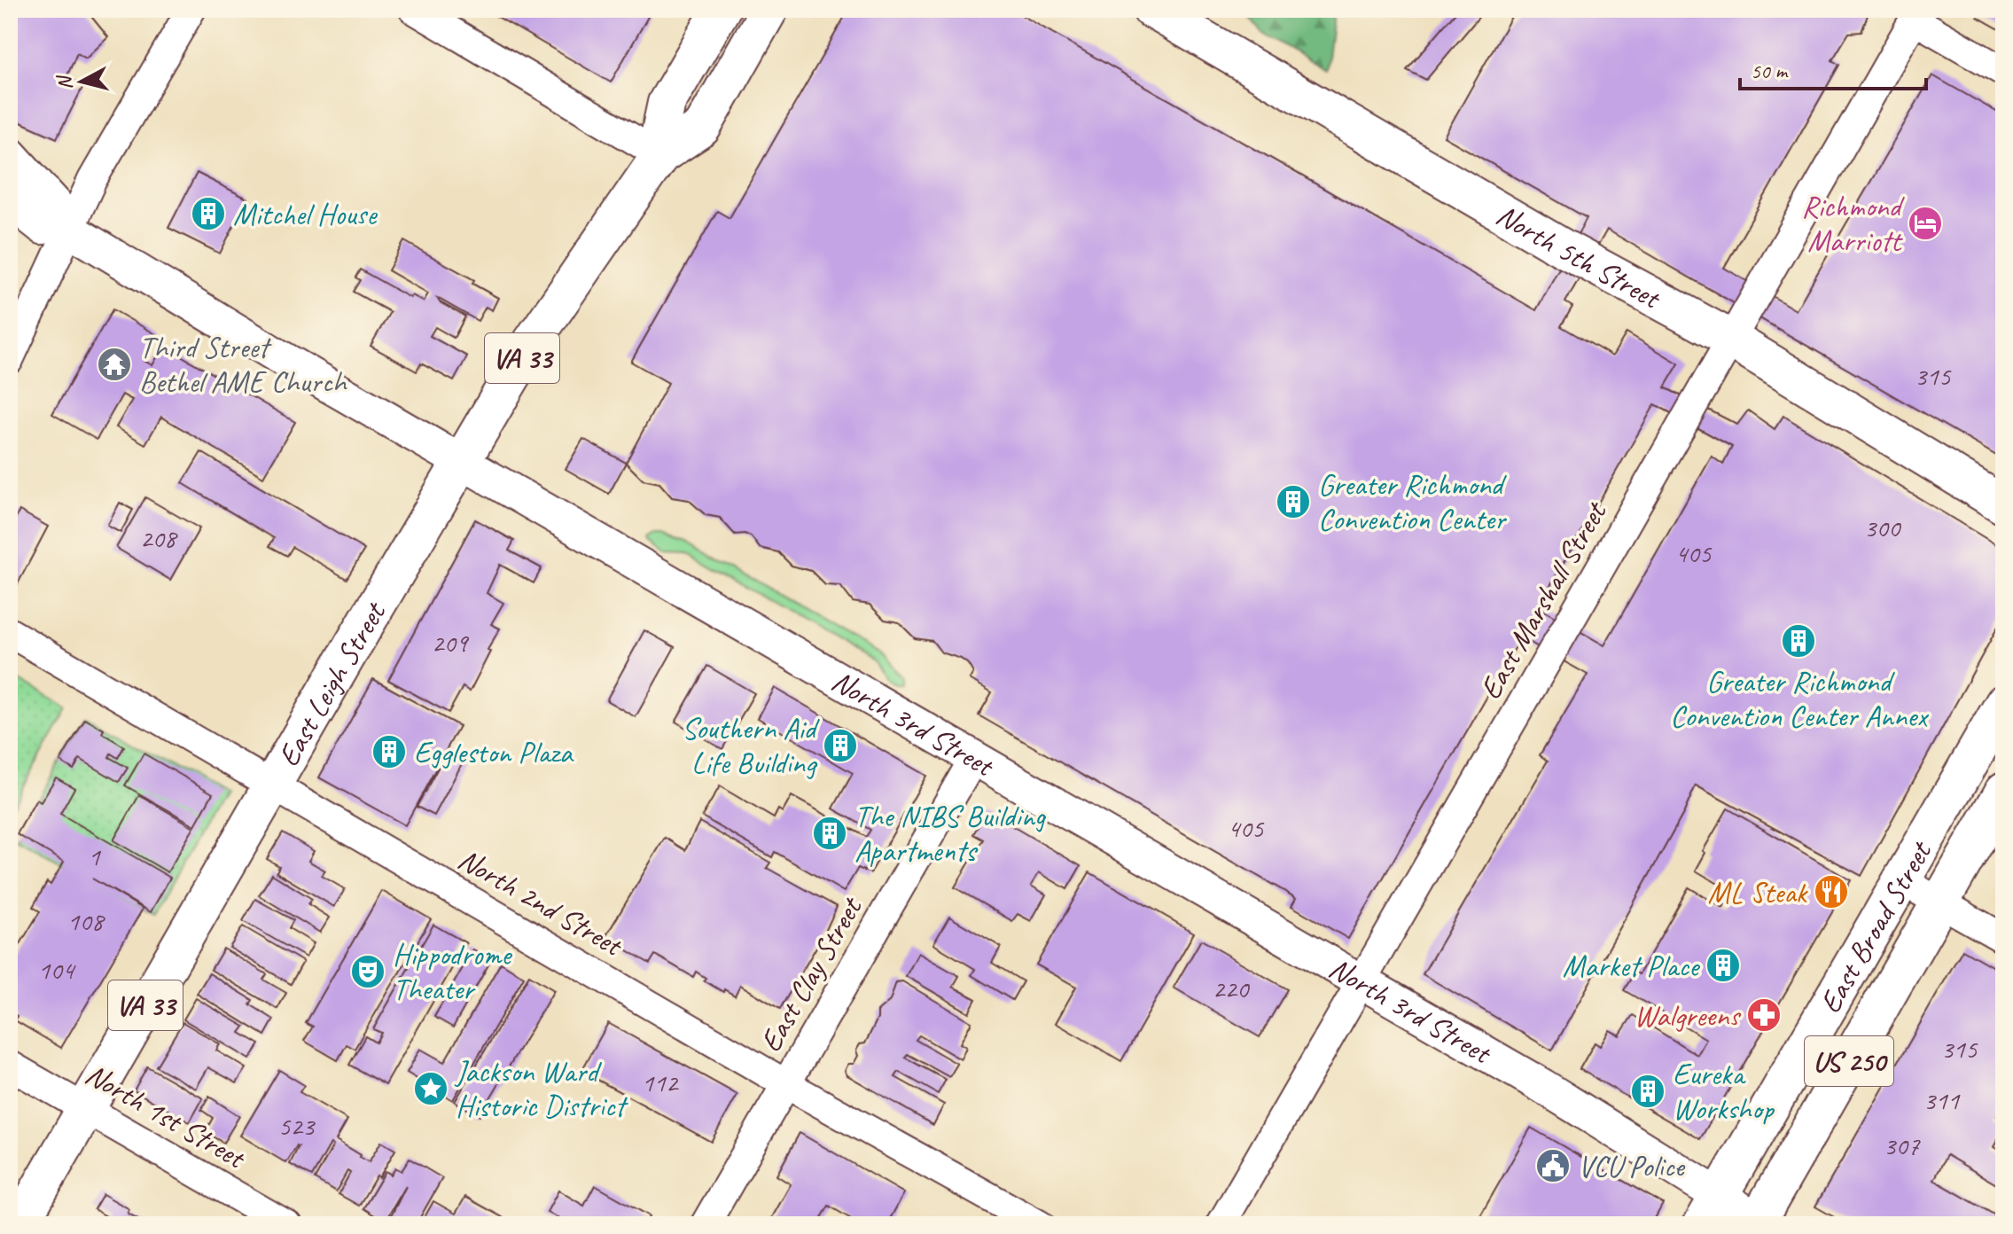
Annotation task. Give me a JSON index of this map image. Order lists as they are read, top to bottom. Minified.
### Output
{"streets":{"main road":["North 5th Street","VA 33","East Leigh Street","North 3rd Street","East Broad Street","US 250"],"street":["East Marshall Street","North 2nd Street","East Clay Street","North 1st Street"]},"crossings":[["North 5th Street","East Marshall Street"],["East Marshall Street","North 3rd Street"],["East Leigh Street","North 3rd Street"],["East Leigh Street","North 2nd Street"],["East Leigh Street","North 1st Street"],["North 3rd Street","East Broad Street"],["North 3rd Street","East Clay Street"],["North 2nd Street","East Clay Street"]],"places":{"building":["Mitchel House","Greater Richmond Convention Center","Greater Richmond Convention Center Annex","Southern Aid Life Building","Eggleston Plaza","The NIBS Building Apartments","Market Place","Eureka Workshop"],"hotel":["Richmond Marriott"],"temple":["Third Street Bethel AME Church"],"restaurant":["ML Steak"],"theatre":["Hippodrome Theater"],"pharmacy":["Walgreens"],"place":["Jackson Ward Historic District"],"public building":["VCU Police"]},"house_numbers":["315","300","208","405","209","405","1","108","104","220","315","112","311","523","307"],"scale_bar":"50 m","north":"left"}
